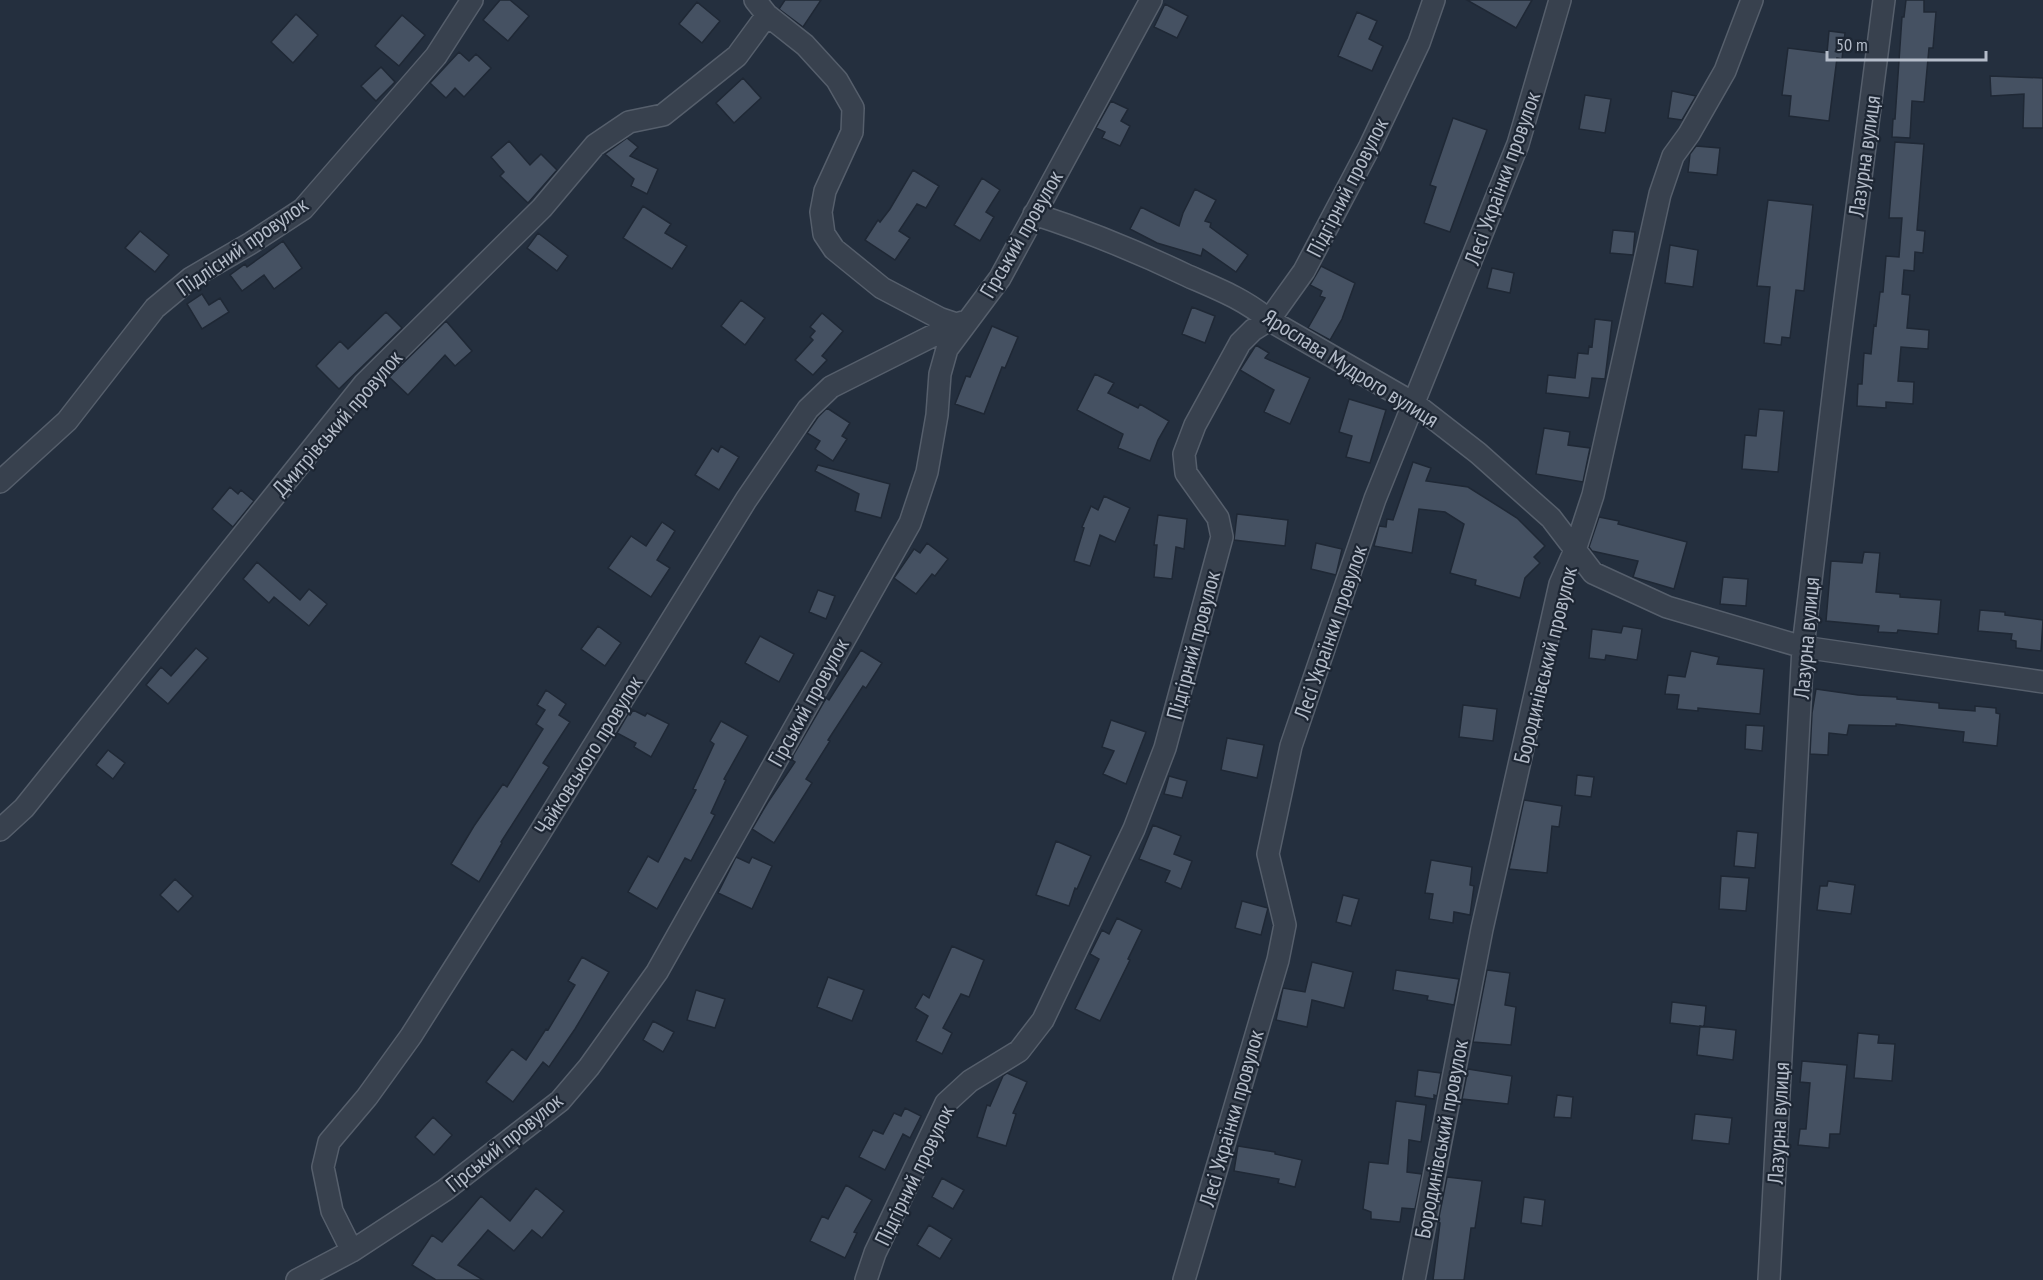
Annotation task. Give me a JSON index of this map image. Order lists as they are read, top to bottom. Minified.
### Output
{"streets":{"street":["Лазурна вулиця","Лесі Українки провулок","Підгірний провулок","Гірський провулок","Підлісний провулок","Ярослава Мудрого вулиця","Дмитрівський провулок","Бородинівський провулок","Чайковського провулок"]},"crossings":[["Лазурна вулиця","Ярослава Мудрого вулиця"],["Лесі Українки провулок","Ярослава Мудрого вулиця"],["Підгірний провулок","Ярослава Мудрого вулиця"],["Гірський провулок","Ярослава Мудрого вулиця"],["Гірський провулок","Чайковського провулок"],["Ярослава Мудрого вулиця","Бородинівський провулок"]],"scale_bar":"50 m"}
